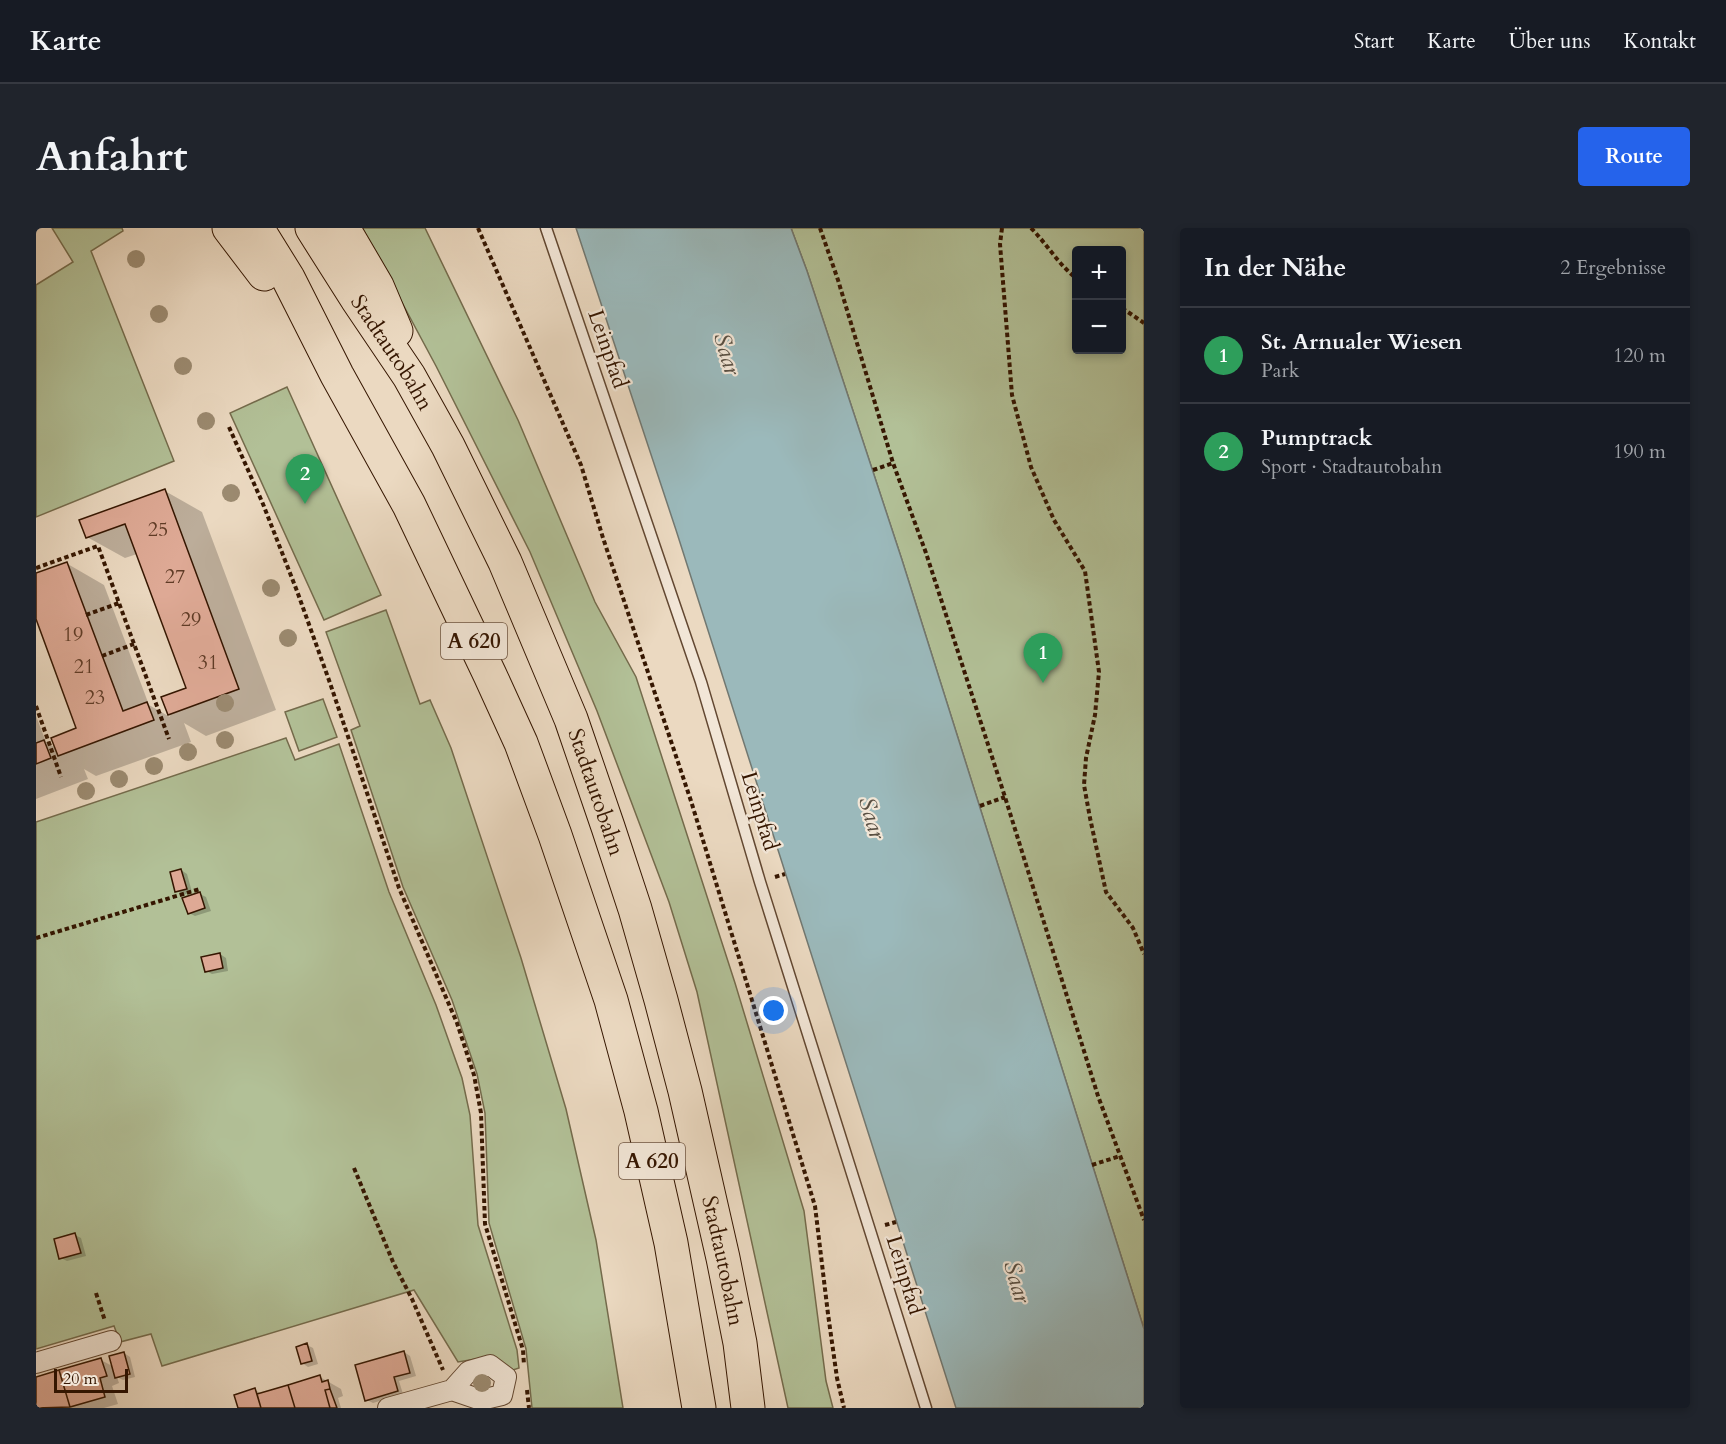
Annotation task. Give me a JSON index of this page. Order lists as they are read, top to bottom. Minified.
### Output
{"streets":{"highway":["Stadtautobahn","A 620"],"lane":["Leinpfad"]},"water":["Saar"],"house_numbers":["25","27","29","19","31","21","23"],"scale_bar":"20 m","page":{"header":"Karte","nav":["Start","Karte","Über uns","Kontakt"],"buttons":"Route","title":"Anfahrt","heading":["In der Nähe","2 Ergebnisse"],"map_buttons":["+","−"],"list":[{"mark":"1","name":"St. Arnualer Wiesen","note":"Park","value":"120 m"},{"mark":"2","name":"Pumptrack","note":"Sport · Stadtautobahn","value":"190 m"}],"pins":["2","1"],"scale":"20 m"}}
